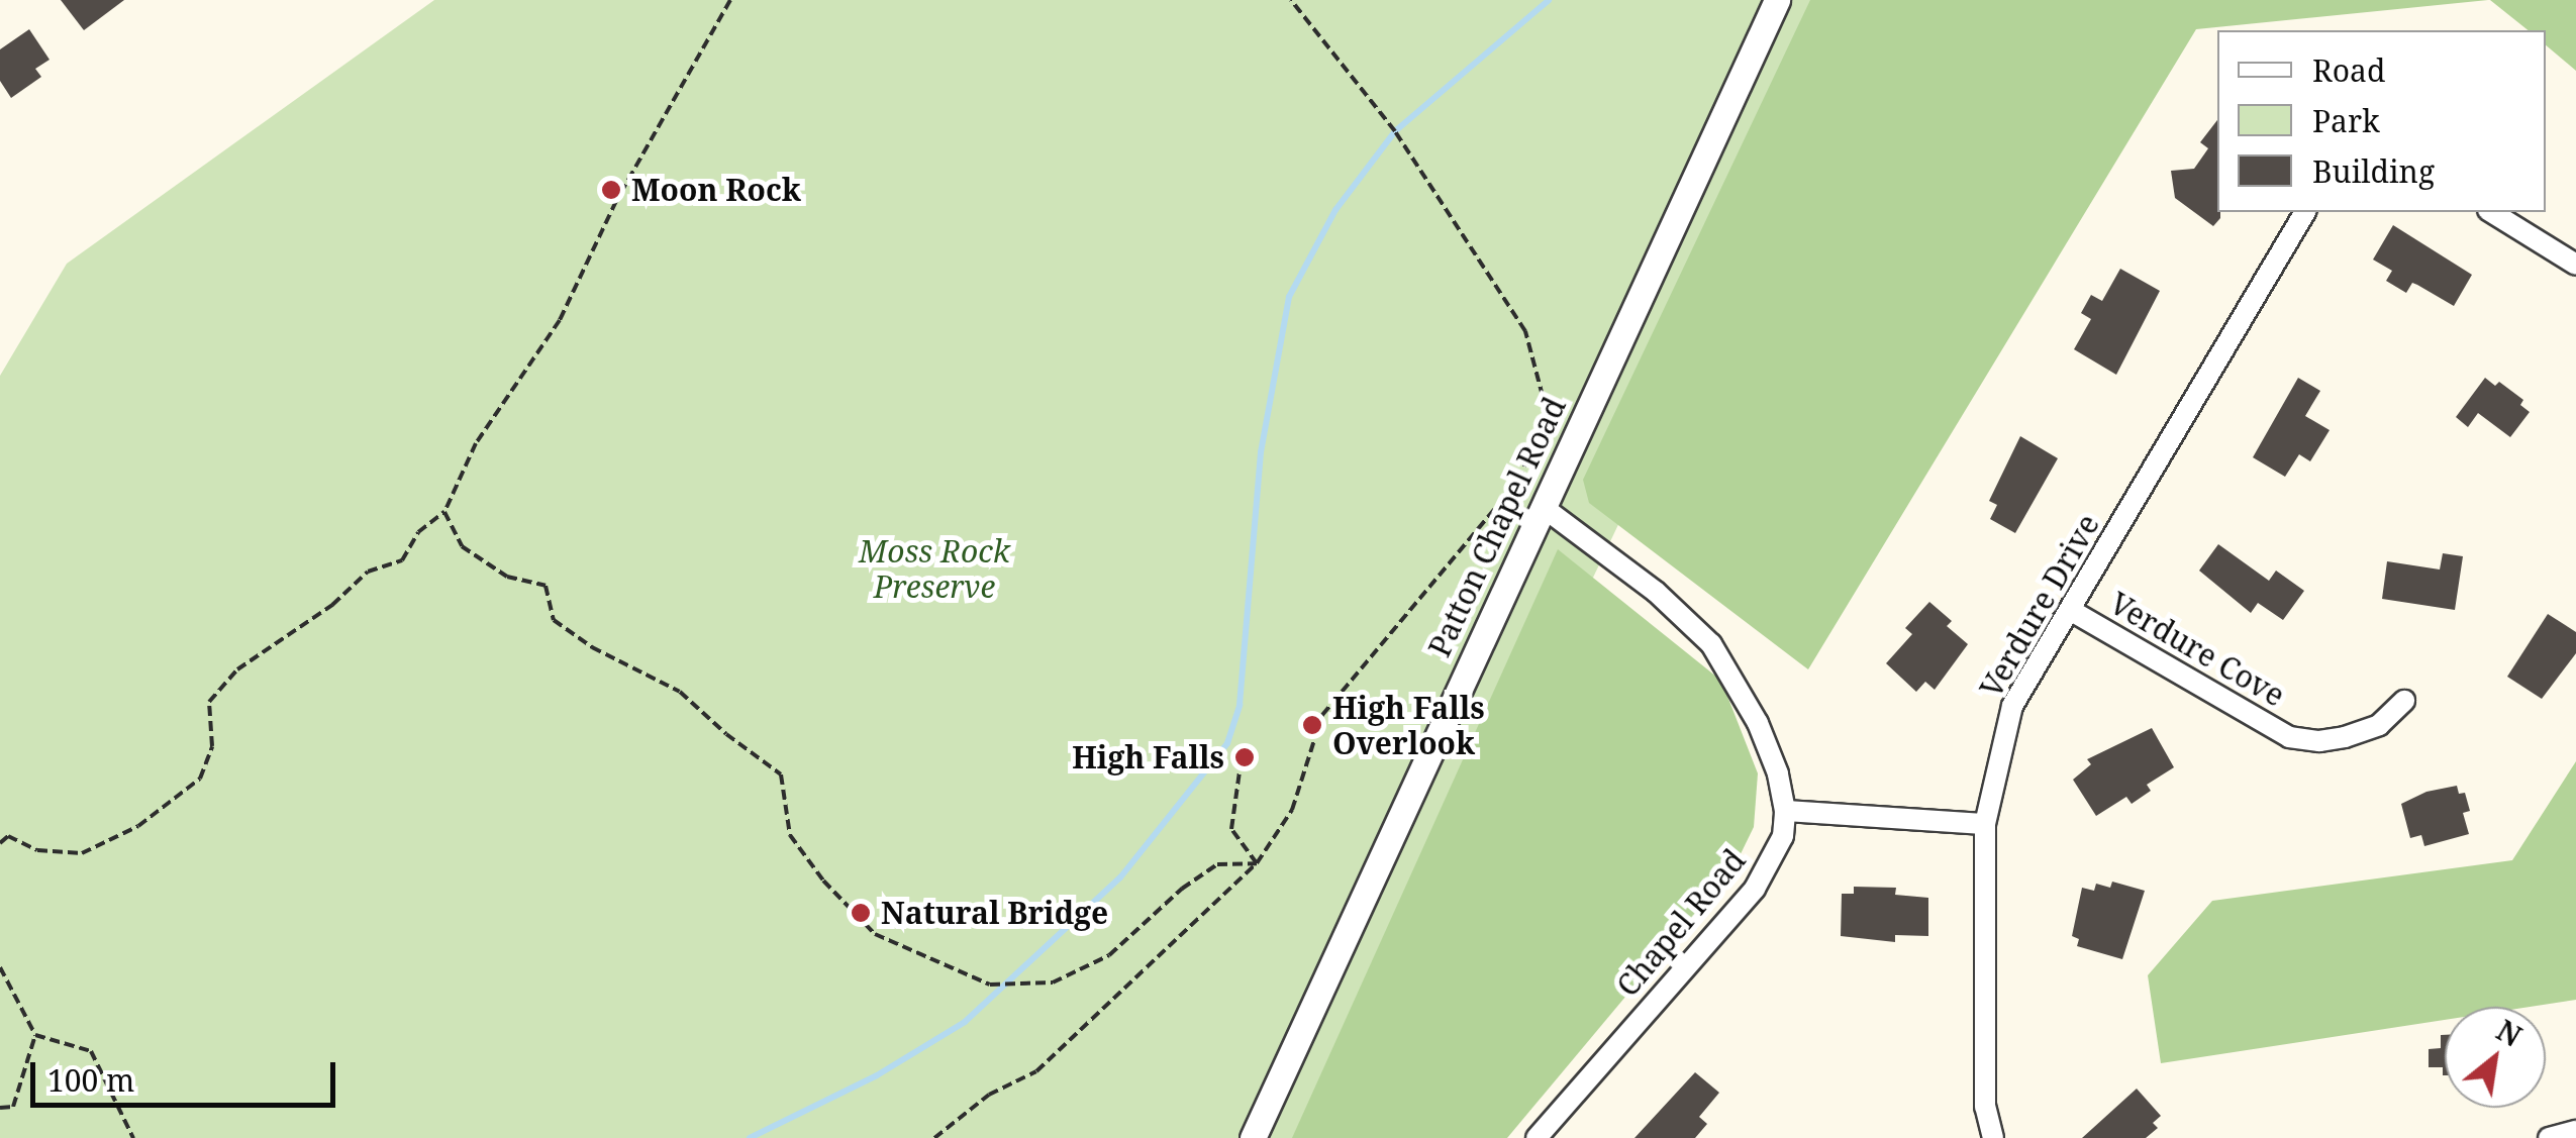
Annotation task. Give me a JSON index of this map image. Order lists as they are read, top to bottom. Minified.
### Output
{"streets":{"street":["Patton Chapel Road","Verdure Drive","Verdure Cove","Chapel Road"]},"crossings":[["Patton Chapel Road","Chapel Road"],["Verdure Drive","Verdure Cove"]],"parks":["Moss Rock Preserve"],"places":["Moon Rock","High Falls Overlook","High Falls","Natural Bridge"],"legend":["Road","Park","Building"],"scale_bar":"100 m","north":"top right"}
